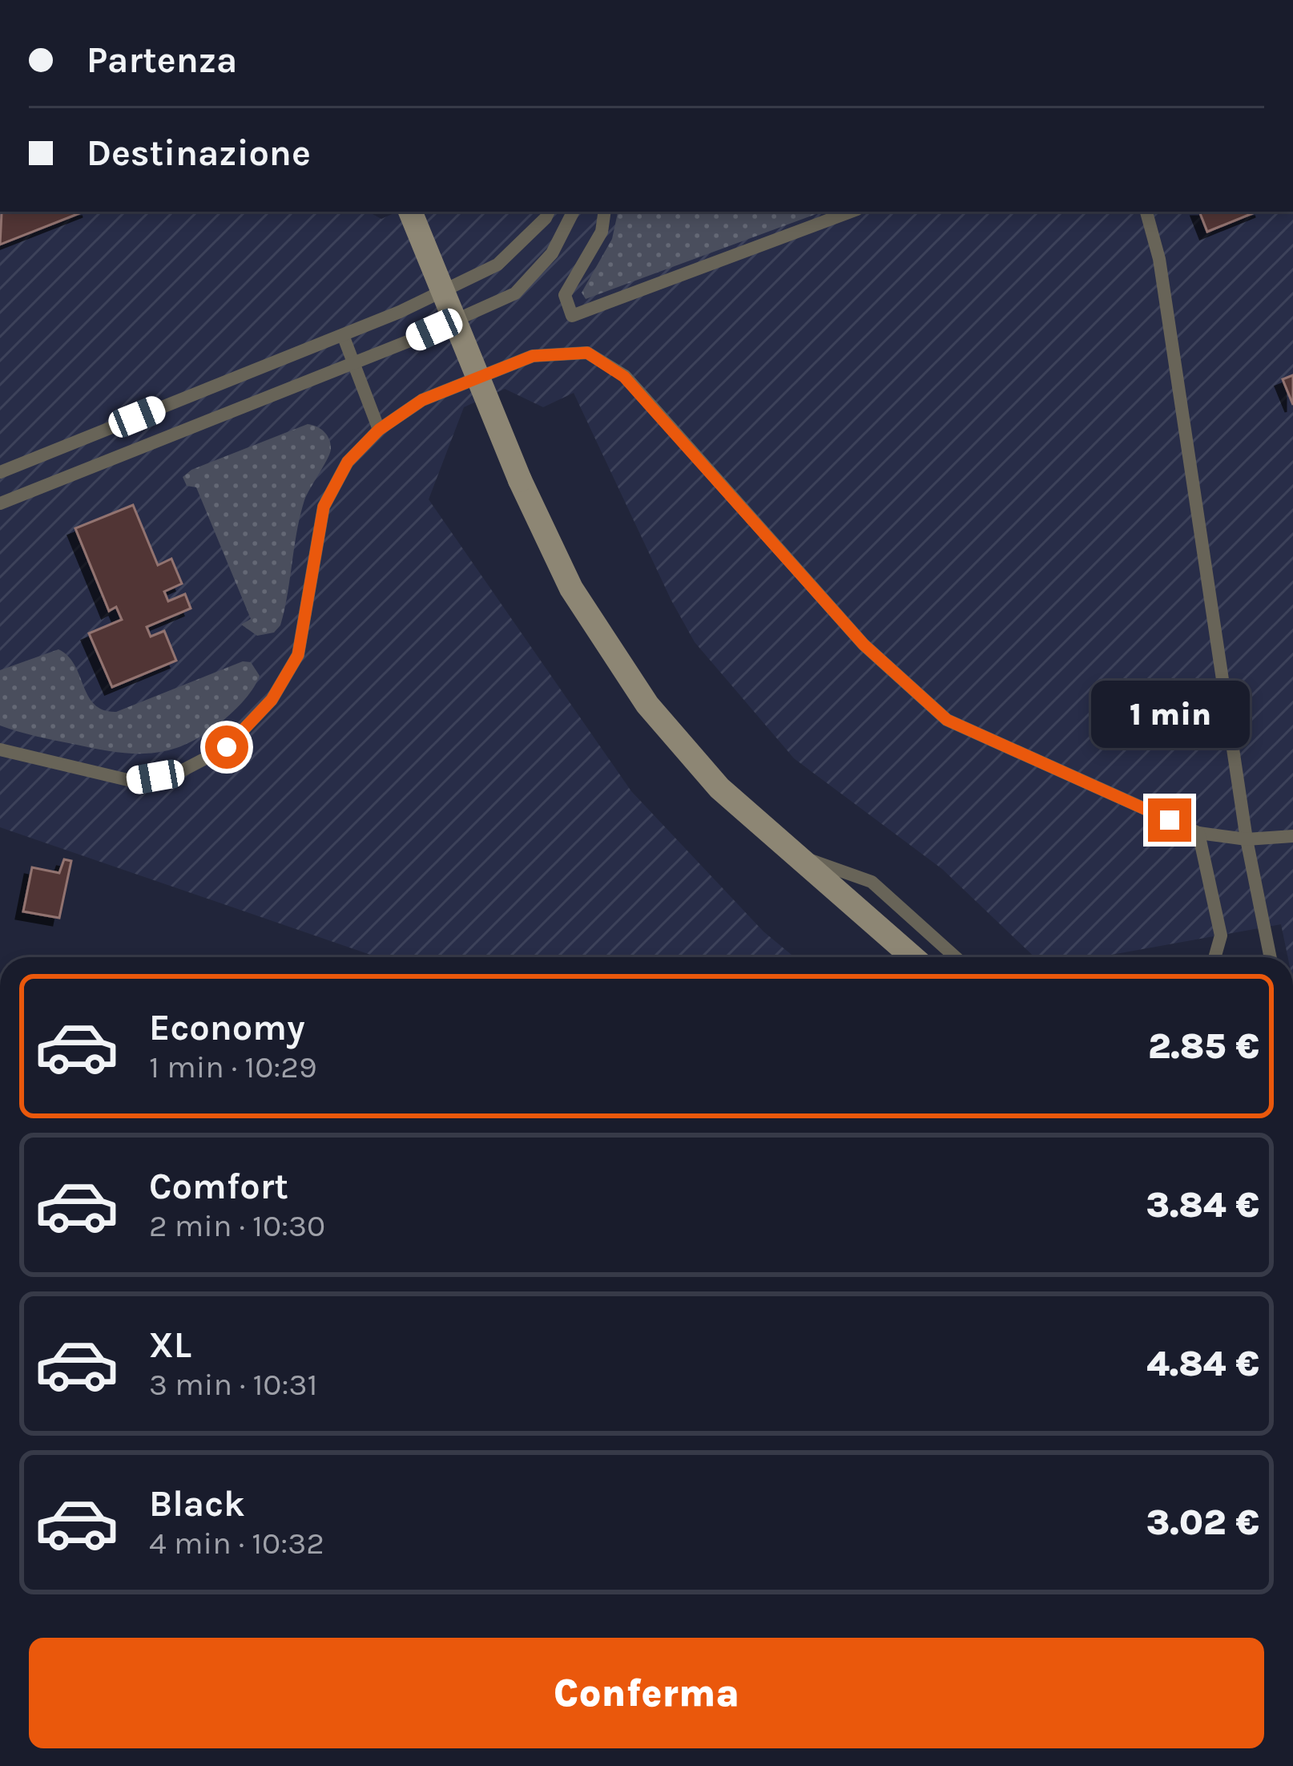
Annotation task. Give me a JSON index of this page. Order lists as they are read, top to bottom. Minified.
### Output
{"page":{"banner":["Partenza","Destinazione"],"bubble":"1 min","list":[{"name":"Economy","note":"1 min · 10:29","value":"2.85 €"},{"name":"Comfort","note":"2 min · 10:30","value":"3.84 €"},{"name":"XL","note":"3 min · 10:31","value":"4.84 €"},{"name":"Black","note":"4 min · 10:32","value":"3.02 €"}],"buttons":"Conferma"}}
